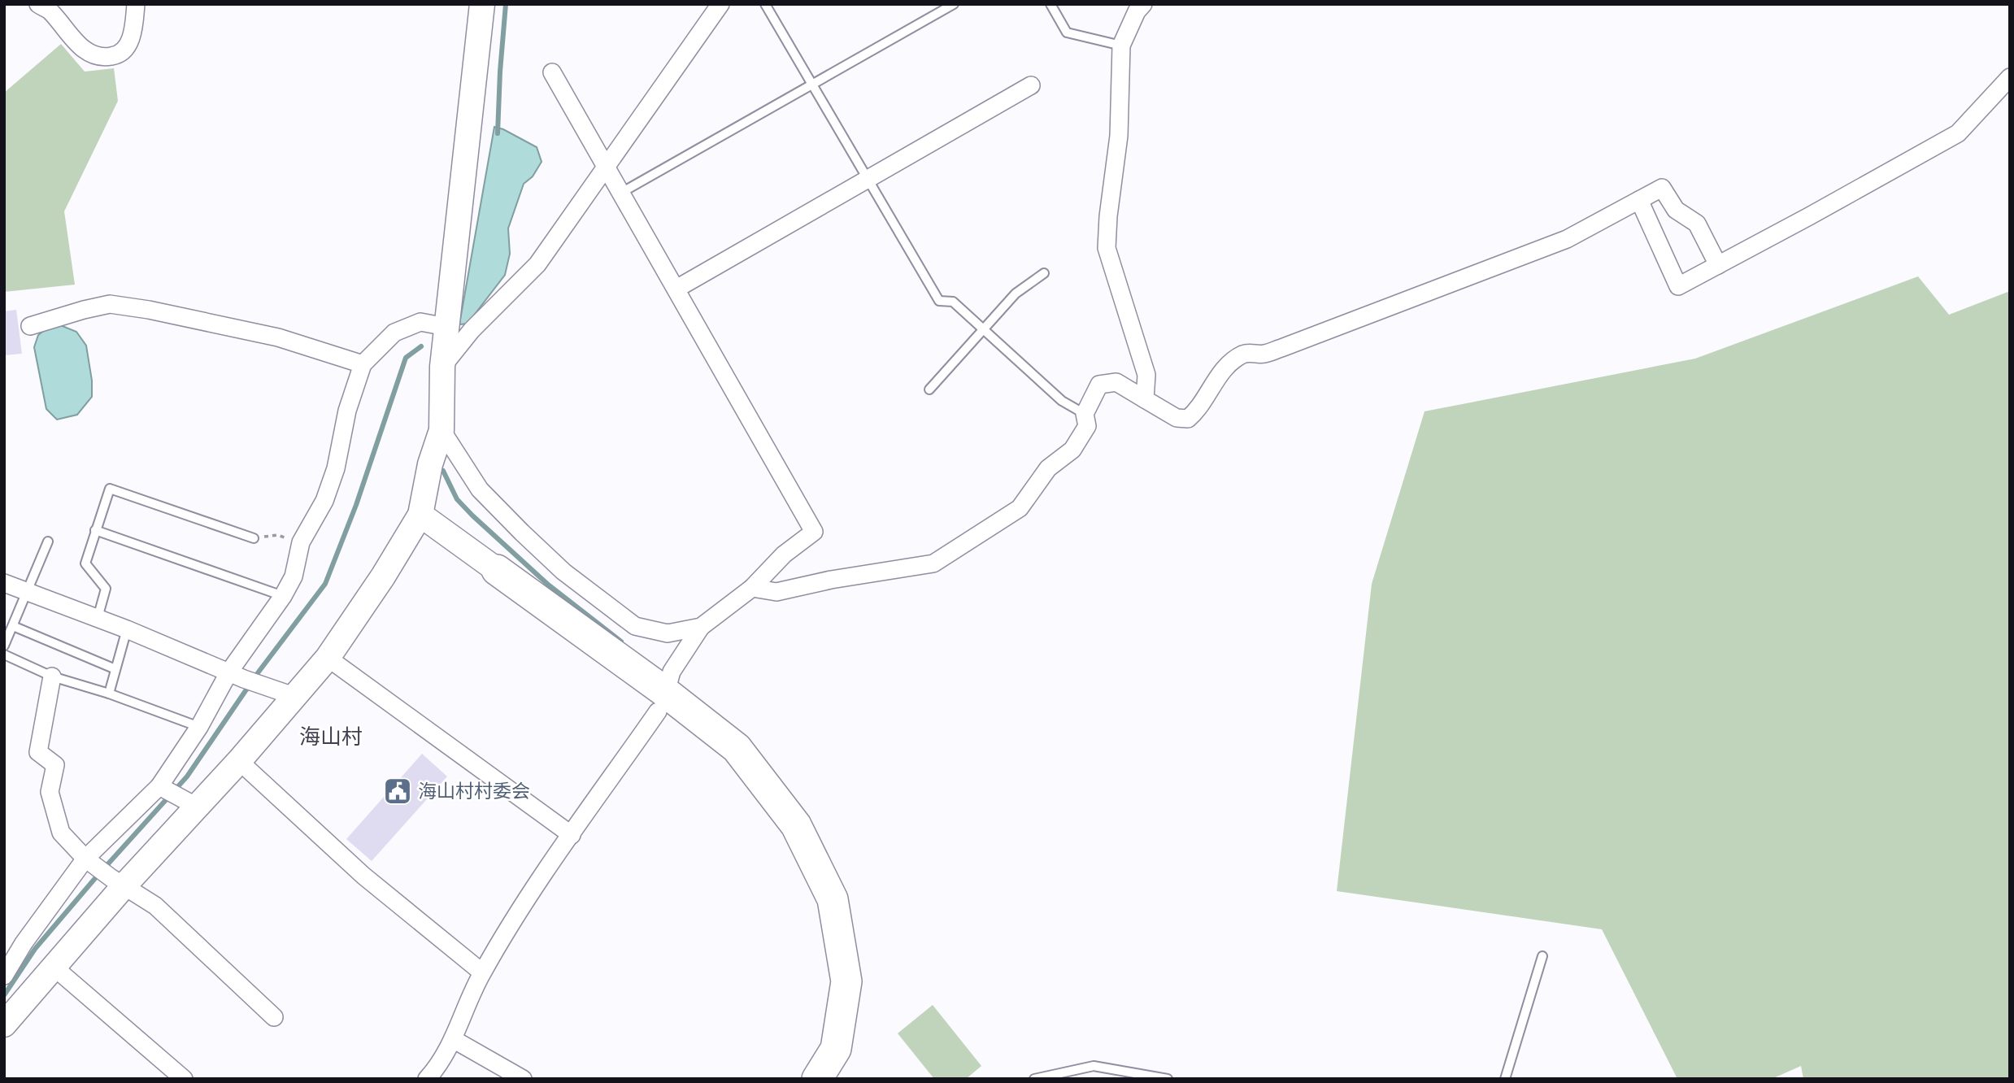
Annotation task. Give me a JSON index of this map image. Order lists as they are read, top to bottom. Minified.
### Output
{"districts":["海山村"],"places":{"public building":["海山村村委会"]}}
